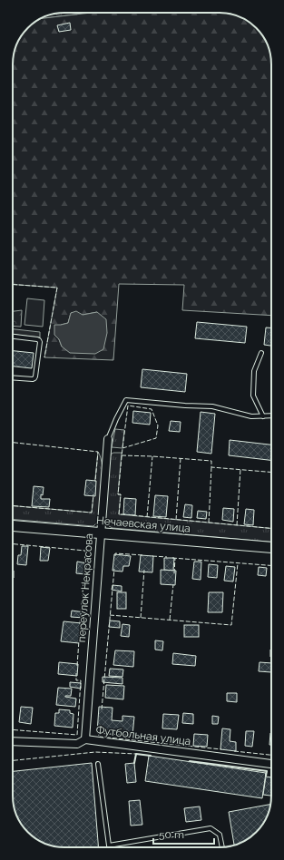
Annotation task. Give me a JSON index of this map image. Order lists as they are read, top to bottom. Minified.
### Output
{"streets":{"street":["Нечаевская улица","переулок Некрасова","Футбольная улица"]},"crossings":[["Нечаевская улица","переулок Некрасова"],["переулок Некрасова","Футбольная улица"]],"scale_bar":"50 m"}
